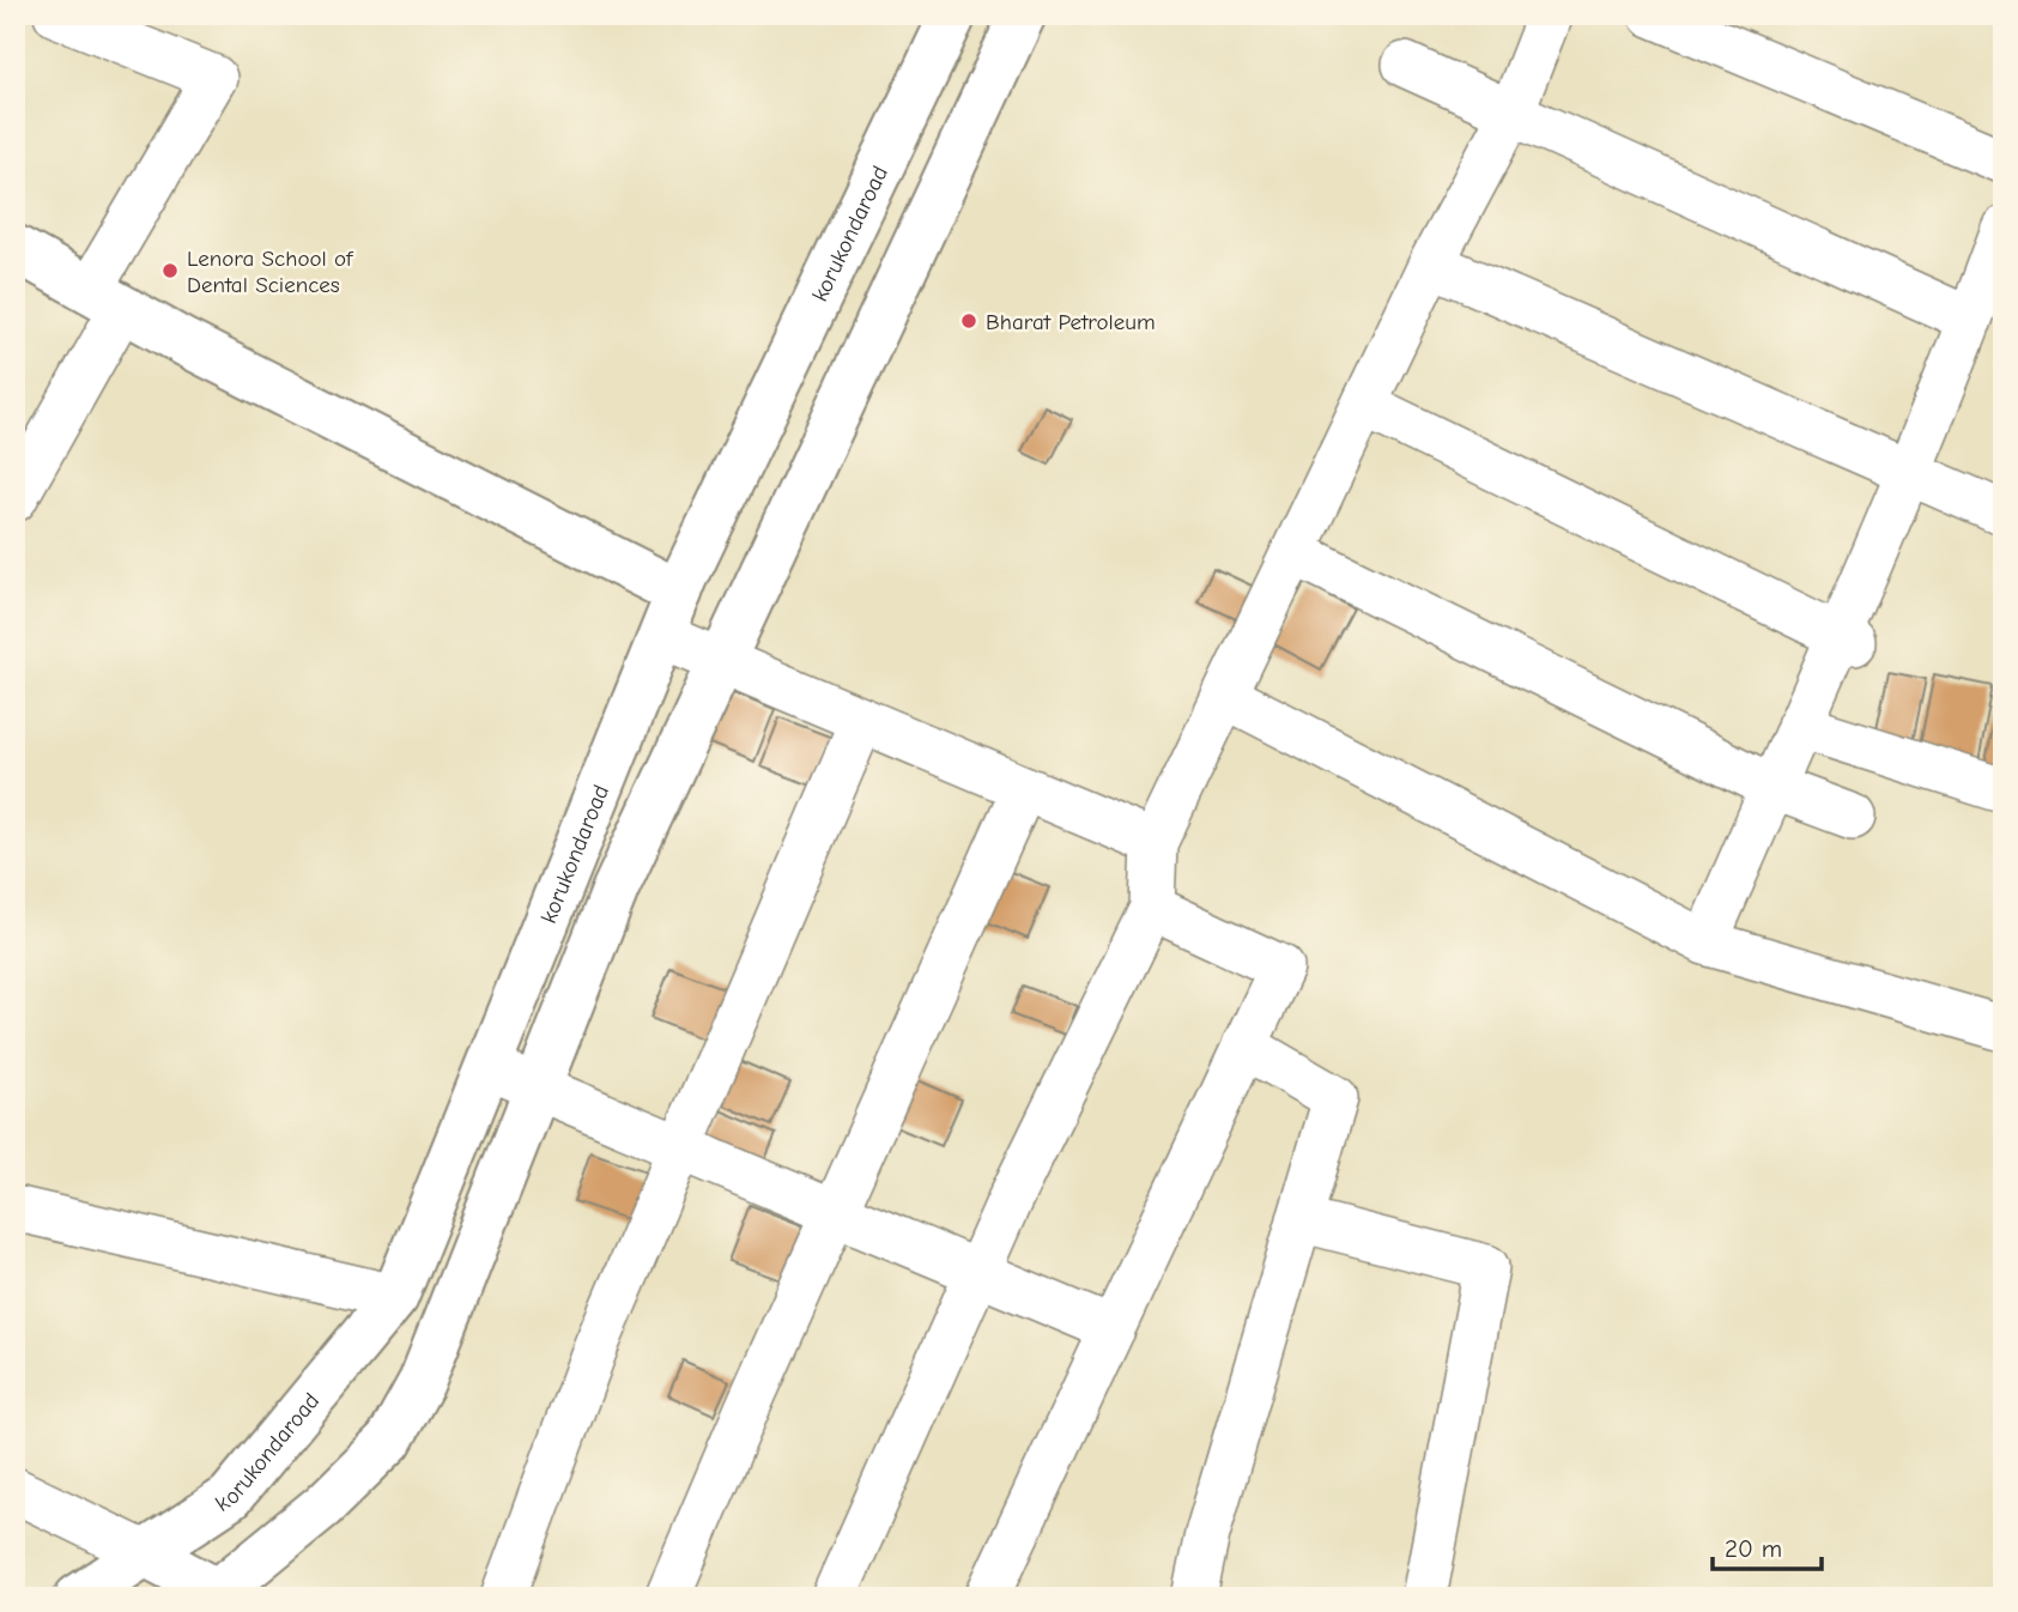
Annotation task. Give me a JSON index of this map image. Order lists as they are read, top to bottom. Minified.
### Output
{"streets":{"main road":["korukondaroad"]},"places":["Lenora School of Dental Sciences","Bharat Petroleum"],"scale_bar":"20 m"}
